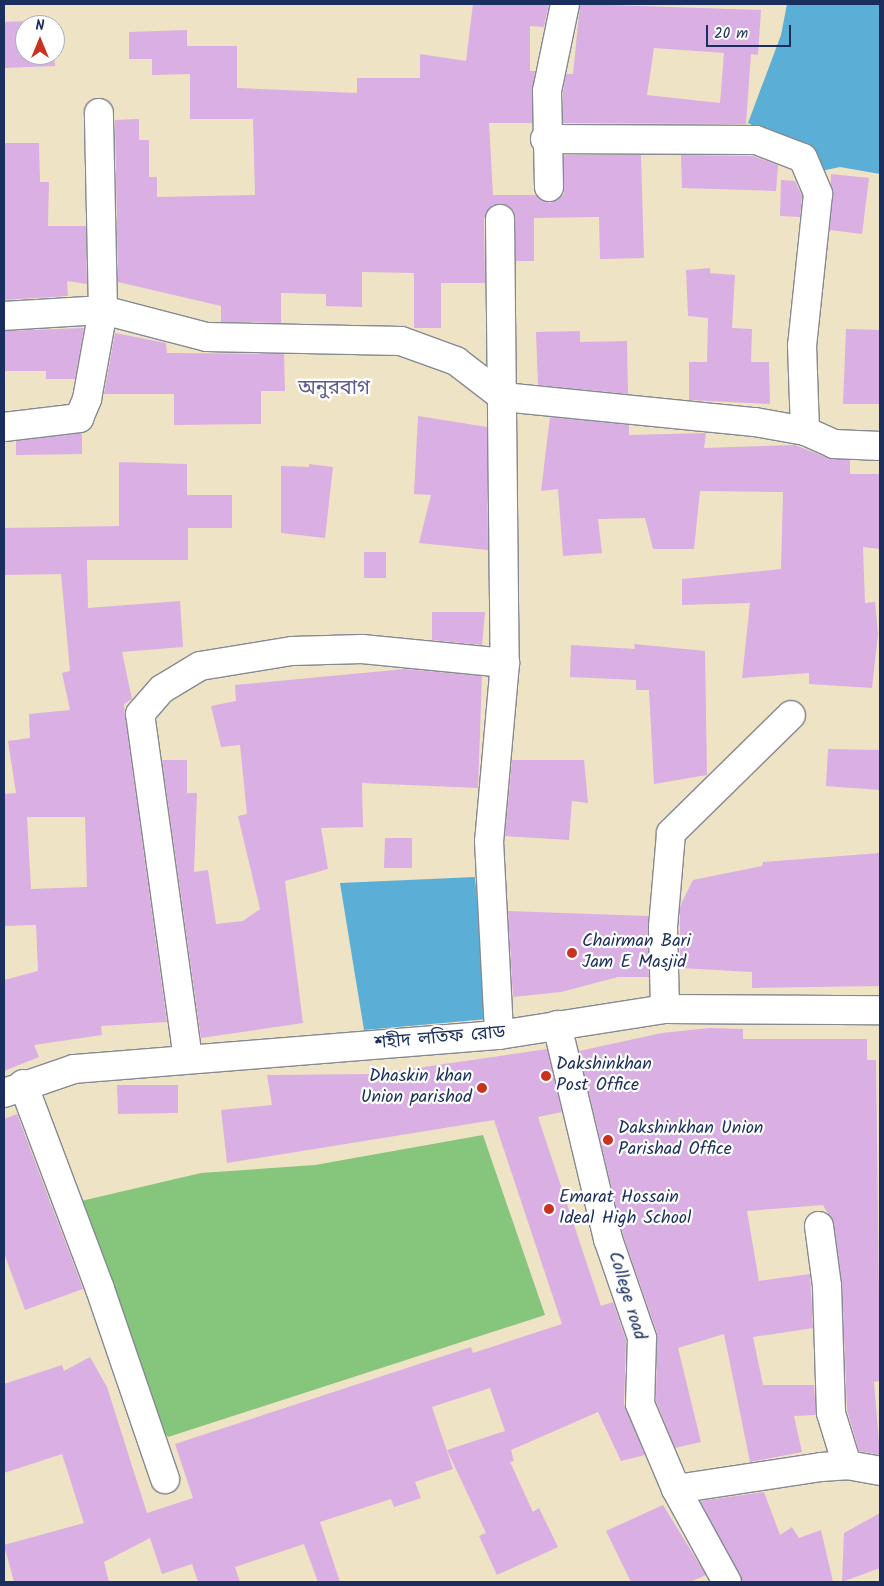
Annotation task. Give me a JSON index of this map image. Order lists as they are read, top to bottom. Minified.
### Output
{"streets":{"street":["শহীদ লতিফ রোড","College road"]},"crossings":[["শহীদ লতিফ রোড","College road"]],"districts":["অনুরবাগ"],"places":["Chairman Bari Jam E Masjid","Dakshinkhan Post Office","Dhaskin khan Union parishod","Dakshinkhan Union Parishad Office","Emarat Hossain Ideal High School"],"scale_bar":"20 m","north":"top"}
